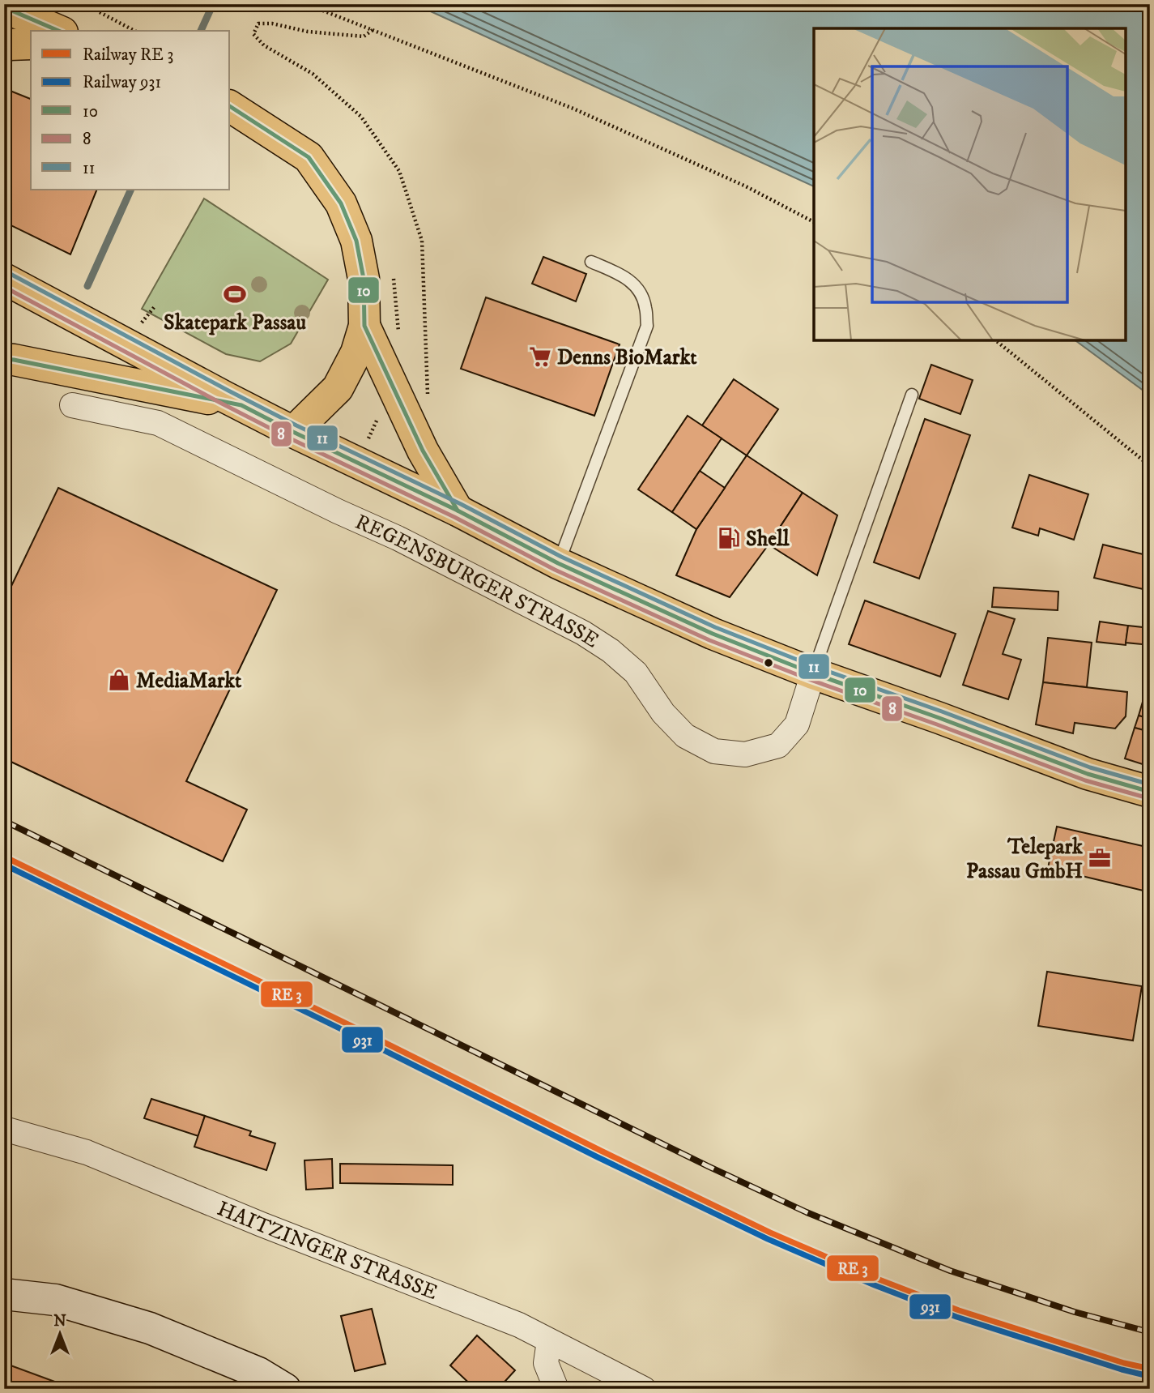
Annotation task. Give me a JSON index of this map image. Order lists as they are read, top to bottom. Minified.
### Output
{"streets":{"street":["REGENSBURGER STRASSE","HAITZINGER STRASSE"]},"places":{"sports":["Skatepark Passau"],"supermarket":["Denns BioMarkt"],"fuel station":["Shell"],"shop":["MediaMarkt"],"office":["Telepark Passau GmbH"]},"lines":["transit line 10","transit line 11","transit line 8","rail line 931"],"legend":["Railway RE 3","Railway 931","10","8","11"],"north":"top"}
